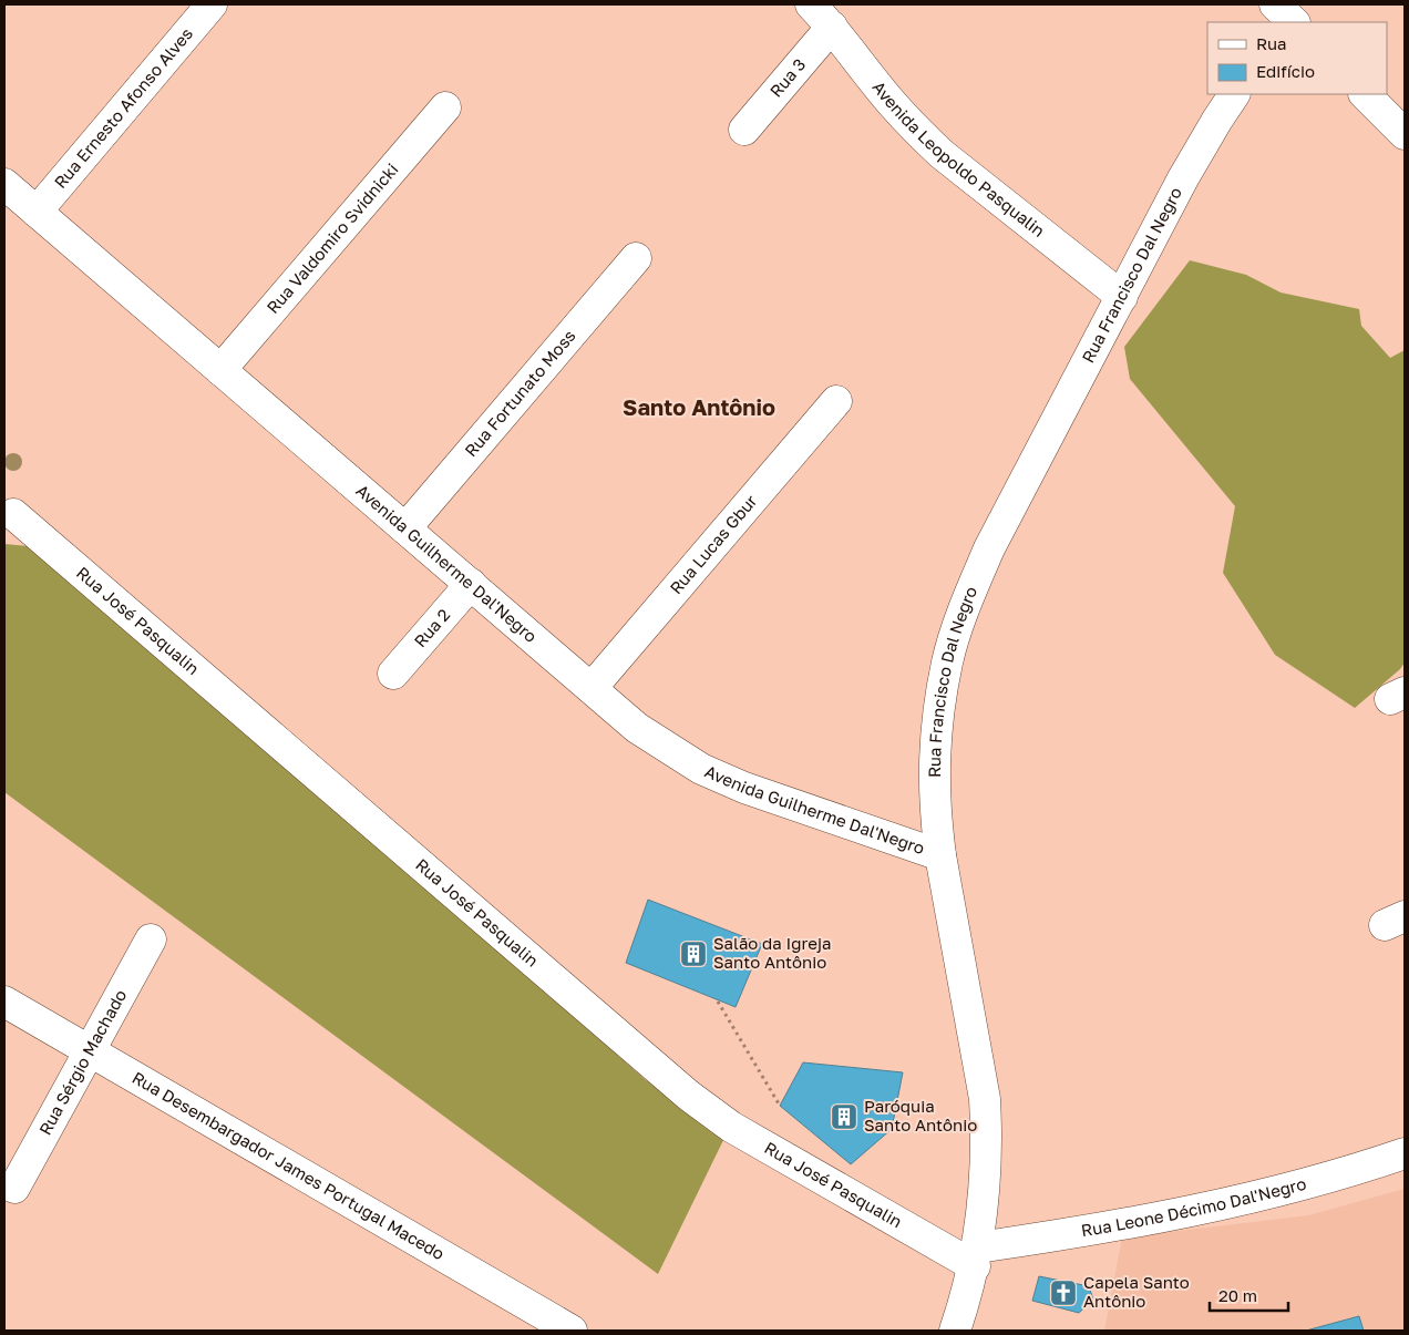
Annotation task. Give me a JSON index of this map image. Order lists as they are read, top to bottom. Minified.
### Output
{"streets":{"street":["Rua 3","Rua Ernesto Afonso Alves","Avenida Leopoldo Pasqualin","Rua Valdomiro Svidnicki","Rua Francisco Dal Negro","Rua Fortunato Moss","Rua Lucas Gbur","Avenida Guilherme Dal'Negro","Rua José Pasqualin","Rua 2","Rua Sérgio Machado","Rua Desembargador James Portugal Macedo","Rua Leone Décimo Dal'Negro"]},"crossings":[["Rua 3","Avenida Leopoldo Pasqualin"],["Rua Ernesto Afonso Alves","Avenida Guilherme Dal'Negro"],["Avenida Leopoldo Pasqualin","Rua Francisco Dal Negro"],["Rua Valdomiro Svidnicki","Avenida Guilherme Dal'Negro"],["Rua Francisco Dal Negro","Avenida Guilherme Dal'Negro"],["Rua Francisco Dal Negro","Rua José Pasqualin"],["Rua Francisco Dal Negro","Rua Leone Décimo Dal'Negro"],["Rua Fortunato Moss","Avenida Guilherme Dal'Negro"],["Rua Lucas Gbur","Avenida Guilherme Dal'Negro"],["Avenida Guilherme Dal'Negro","Rua 2"],["Rua José Pasqualin","Rua Leone Décimo Dal'Negro"],["Rua Sérgio Machado","Rua Desembargador James Portugal Macedo"]],"districts":["Santo Antônio"],"places":{"building":["Salão da Igreja Santo Antônio","Paróquia Santo Antônio"],"church":["Capela Santo Antônio"]},"legend":["Rua","Edifício"],"scale_bar":"20 m"}
